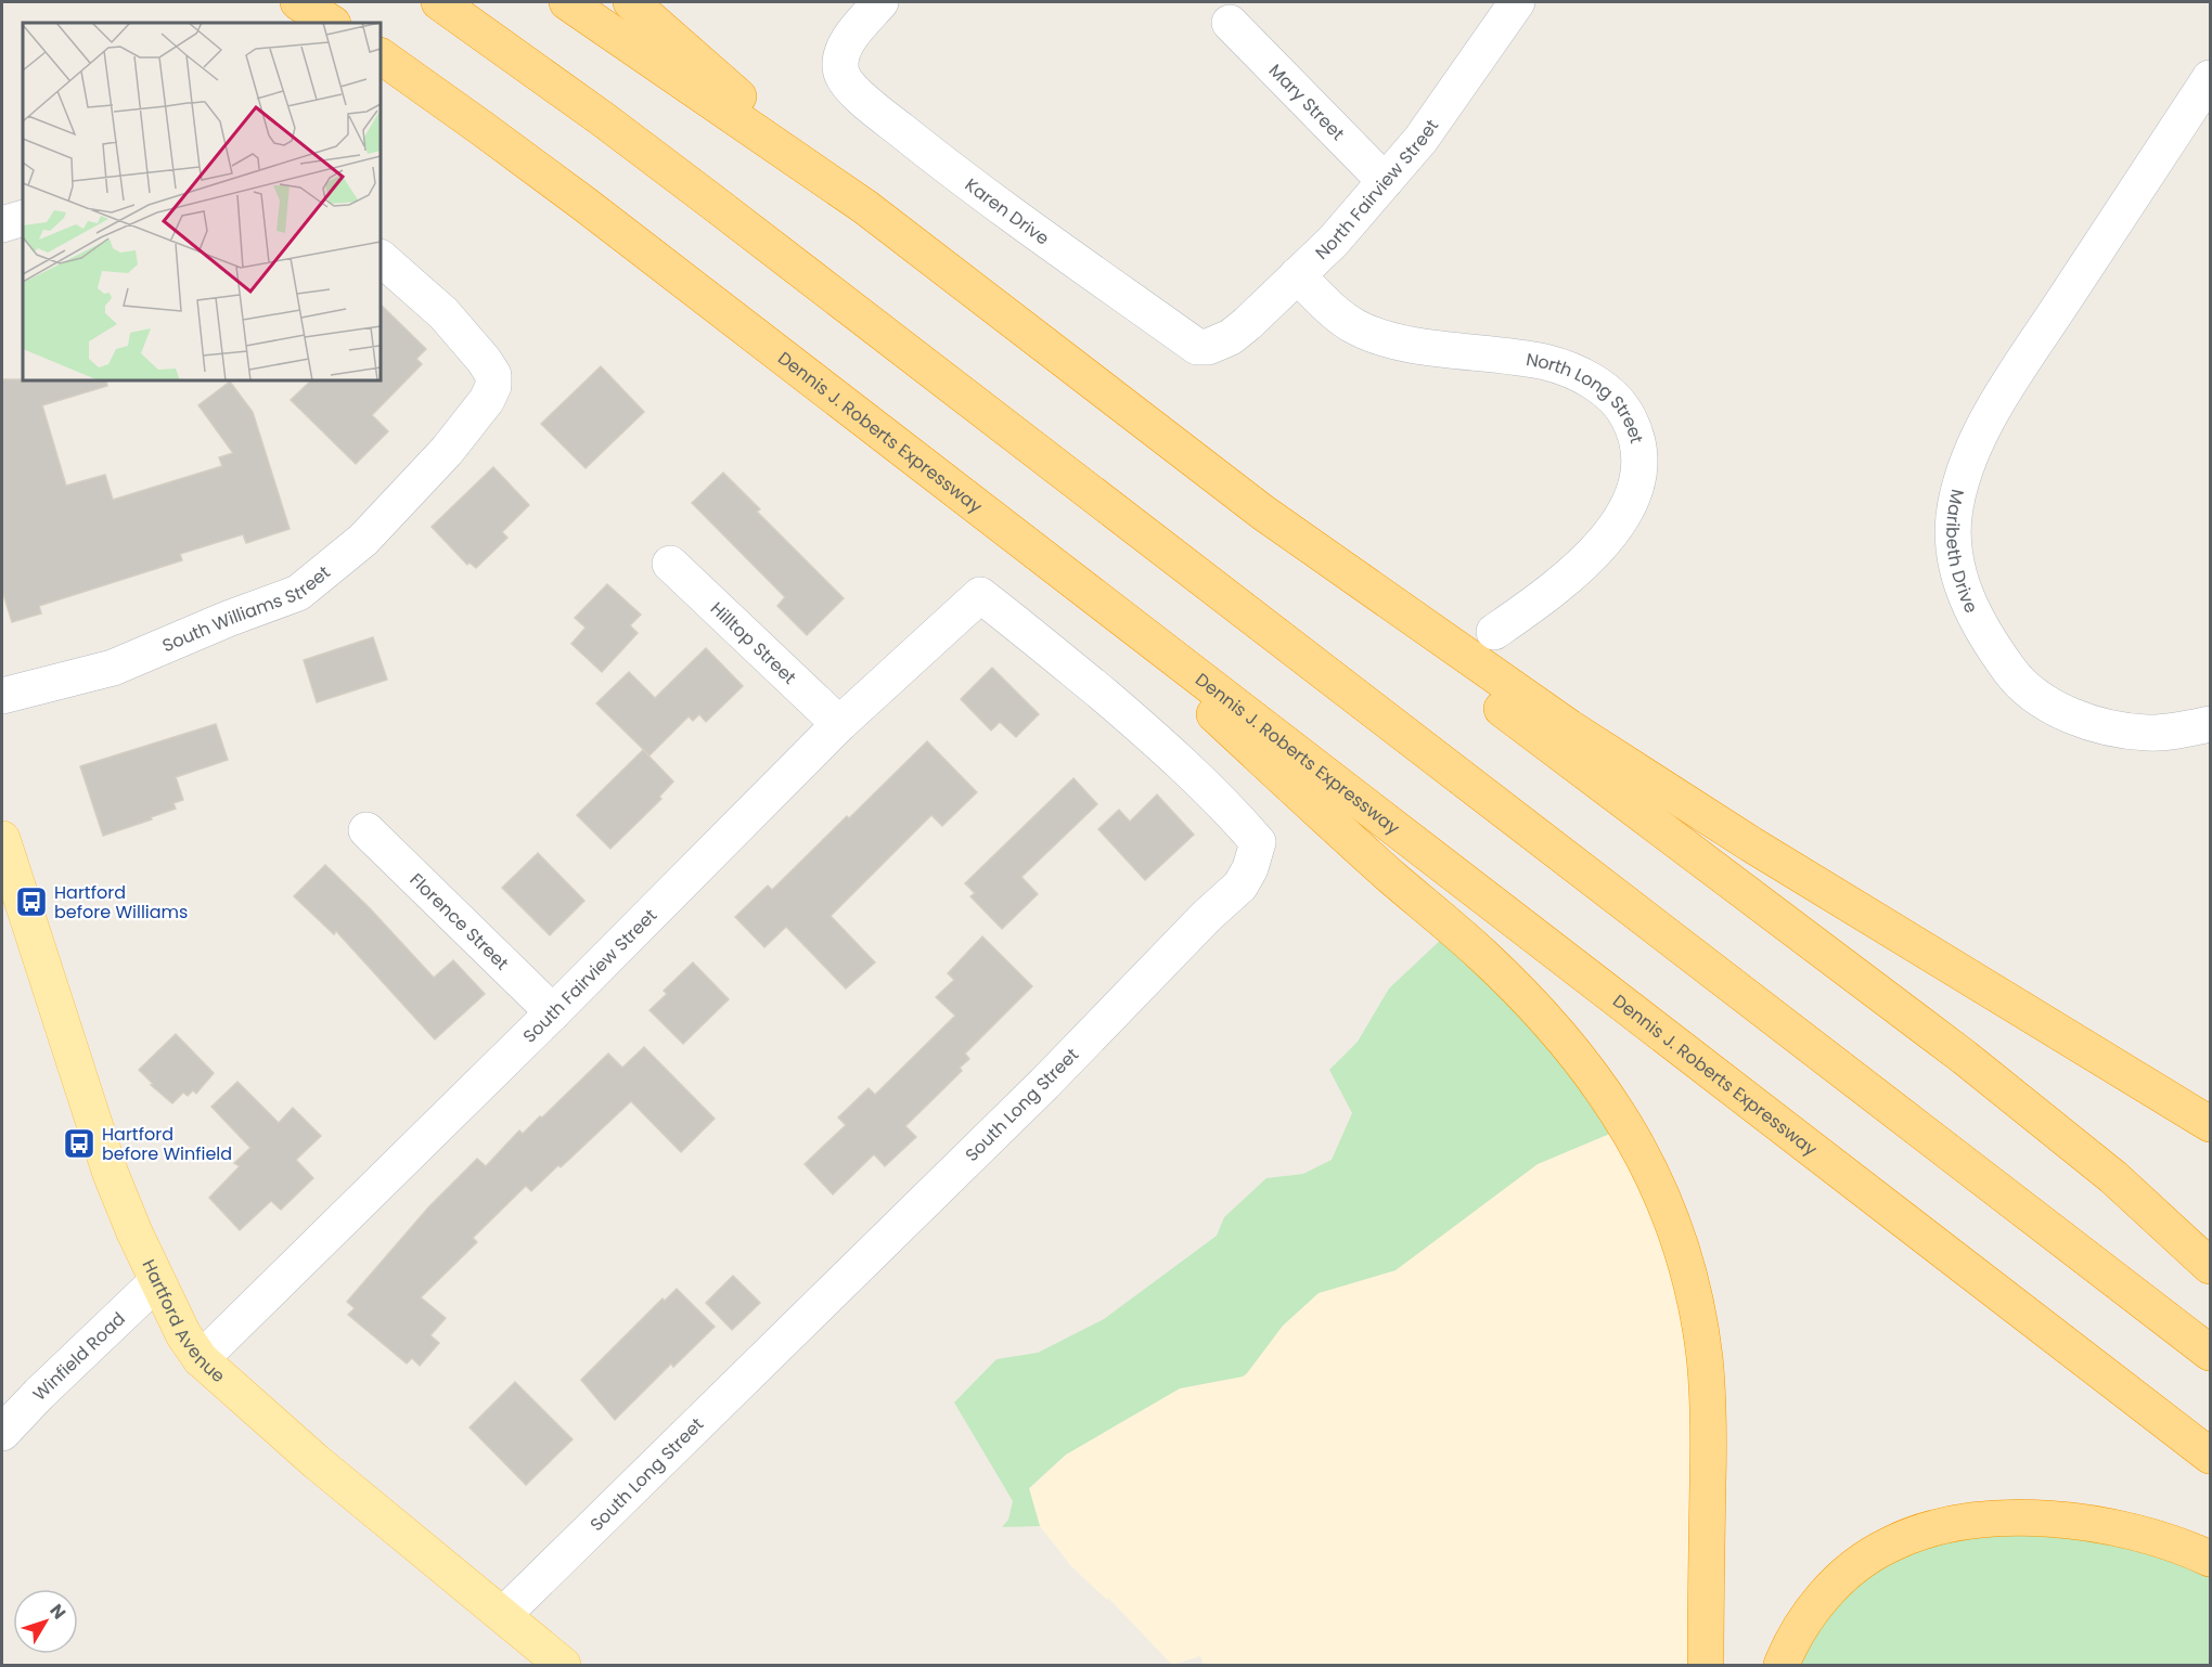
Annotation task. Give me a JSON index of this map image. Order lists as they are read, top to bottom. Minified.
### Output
{"streets":{"highway":["Dennis J. Roberts Expressway"],"main road":["Hartford Avenue"],"street":["Mary Street","North Fairview Street","Karen Drive","North Long Street","Maribeth Drive","South Williams Street","Hilltop Street","Florence Street","South Fairview Street","South Long Street","Winfield Road"]},"crossings":[["Mary Street","North Fairview Street"],["North Fairview Street","Karen Drive"],["North Fairview Street","North Long Street"],["Hilltop Street","South Fairview Street"],["Florence Street","South Fairview Street"],["South Fairview Street","South Long Street"],["South Fairview Street","Hartford Avenue"],["South Long Street","Hartford Avenue"],["Hartford Avenue","Winfield Road"]],"places":{"bus stop":["Hartford before Williams","Hartford before Winfield"]},"north":"top right"}
